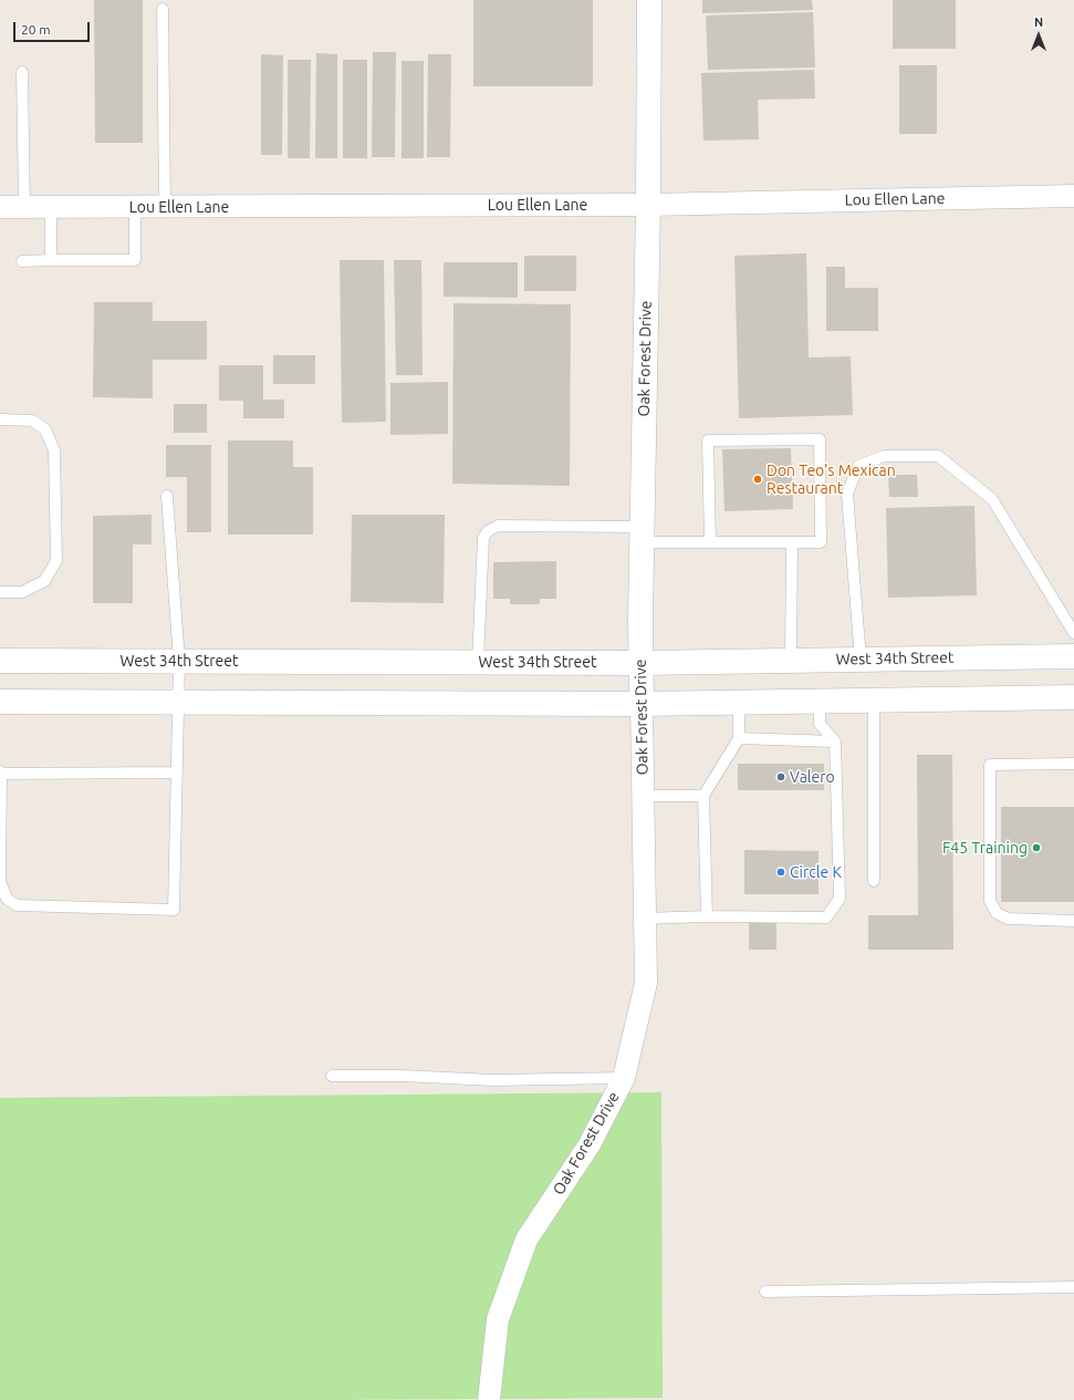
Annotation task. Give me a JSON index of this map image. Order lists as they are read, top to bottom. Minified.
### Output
{"streets":{"main road":["Oak Forest Drive","West 34th Street"],"street":["Lou Ellen Lane"]},"crossings":[["Lou Ellen Lane","Oak Forest Drive"],["Oak Forest Drive","West 34th Street"]],"places":["Don Teo's Mexican Restaurant","Valero","F45 Training","Circle K"],"scale_bar":"20 m","north":"top"}
